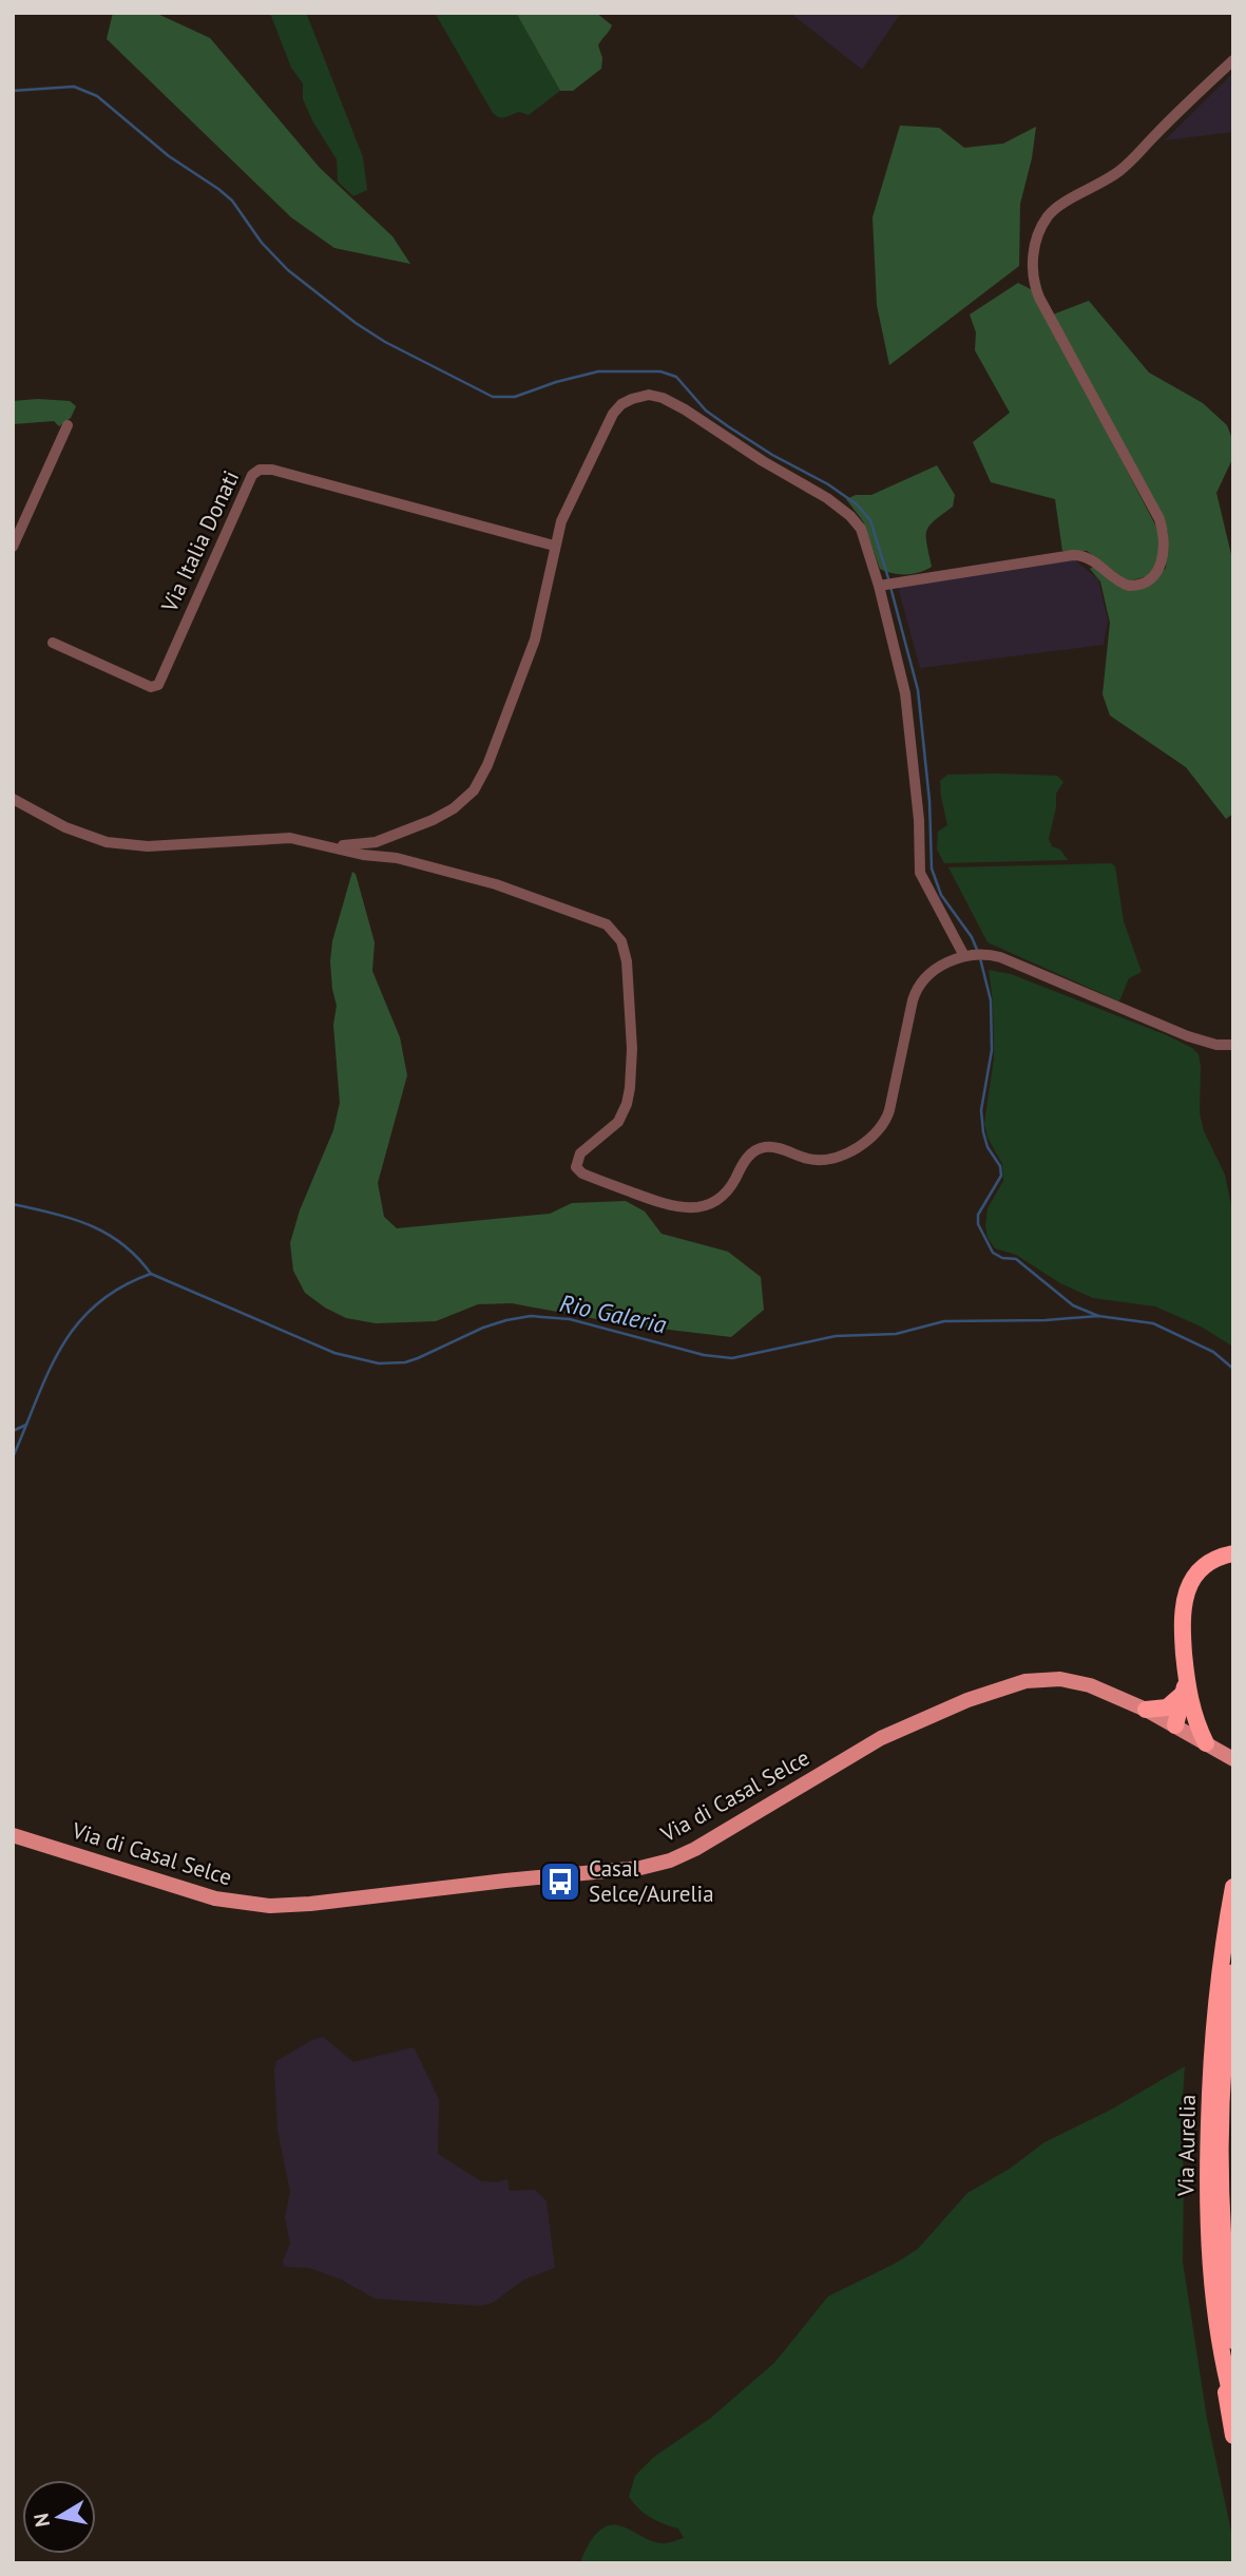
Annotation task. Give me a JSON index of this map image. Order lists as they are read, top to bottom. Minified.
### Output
{"streets":{"highway":["Via Aurelia"],"main road":["Via di Casal Selce"],"street":["Via Italia Donati"]},"water":["Rio Galeria"],"places":{"bus stop":["Casal Selce/Aurelia"]},"north":"left"}
